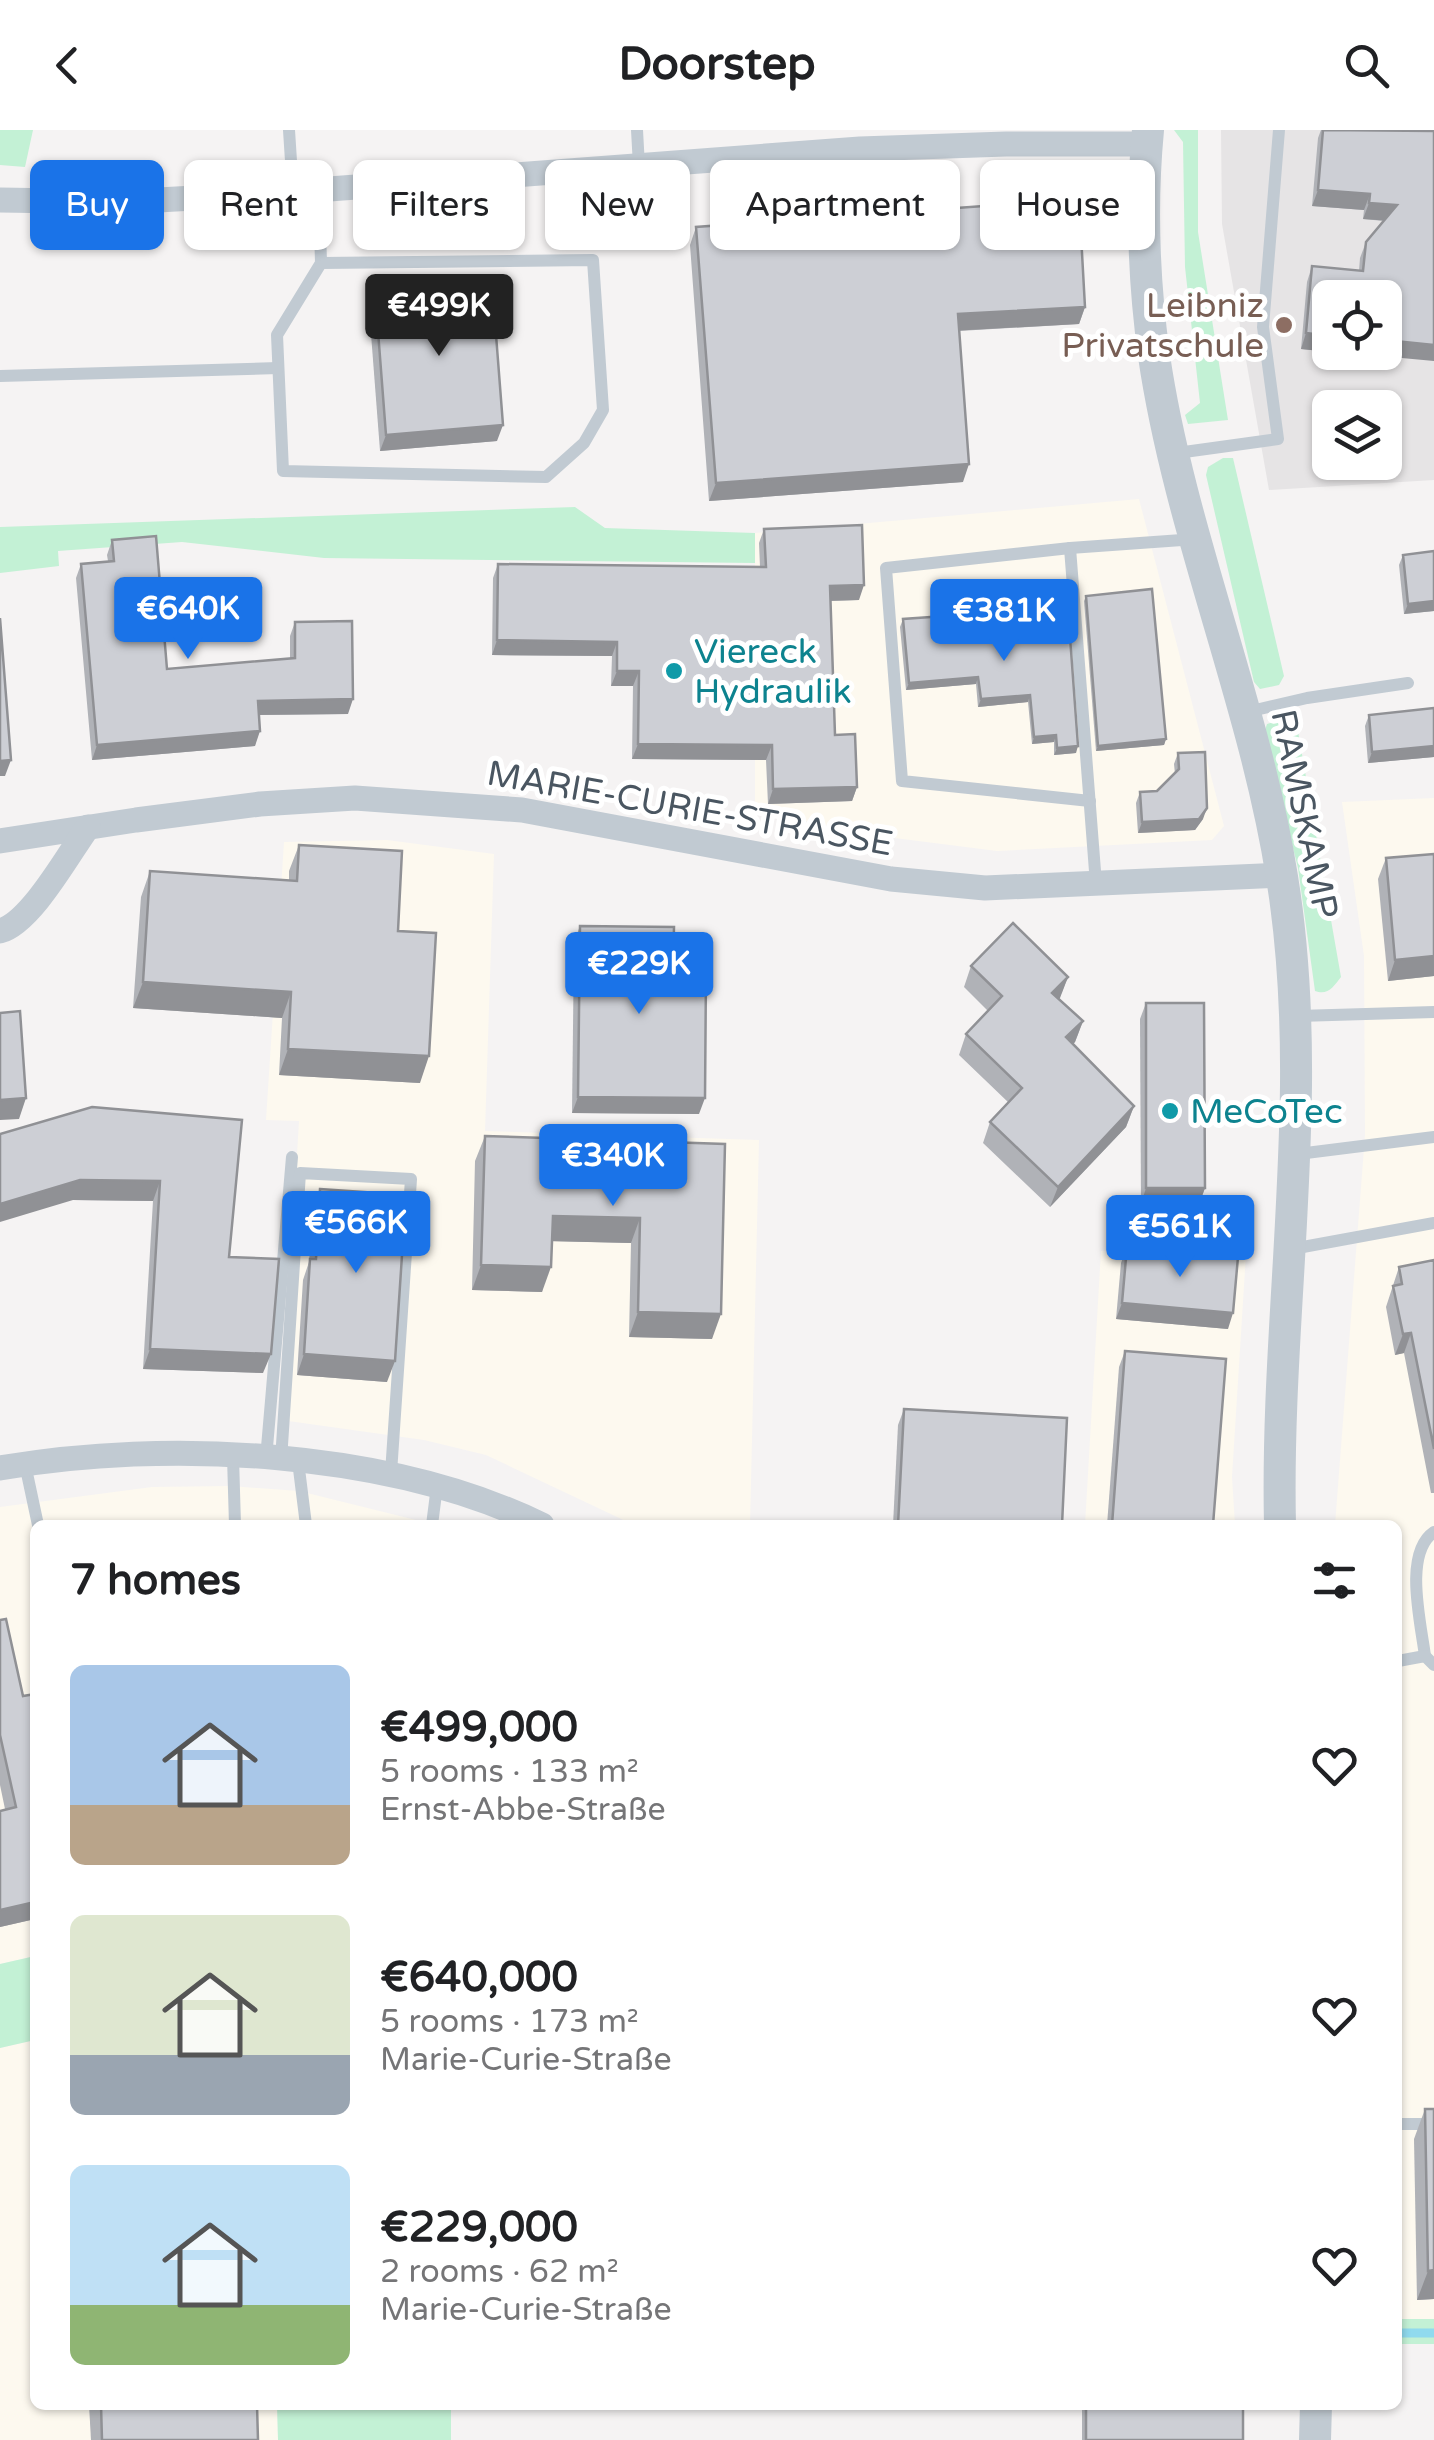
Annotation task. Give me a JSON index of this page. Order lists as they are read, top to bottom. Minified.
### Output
{"streets":{"street":["MARIE-CURIE-STRASSE","RAMSKAMP"]},"crossings":[["MARIE-CURIE-STRASSE","RAMSKAMP"]],"places":["Leibniz Privatschule","Viereck Hydraulik","MeCoTec"],"page":{"header":"Doorstep","chip":["Buy","Rent","Filters","New","Apartment","House"],"price":["€499K","€640K","€381K","€229K","€340K","€566K","€561K"],"heading":"7 homes","list":[{"name":"€499,000","note":"5 rooms · 133 m² · Ernst-Abbe-Straße"},{"name":"€640,000","note":"5 rooms · 173 m² · Marie-Curie-Straße"},{"name":"€229,000","note":"2 rooms · 62 m² · Marie-Curie-Straße"}]}}
